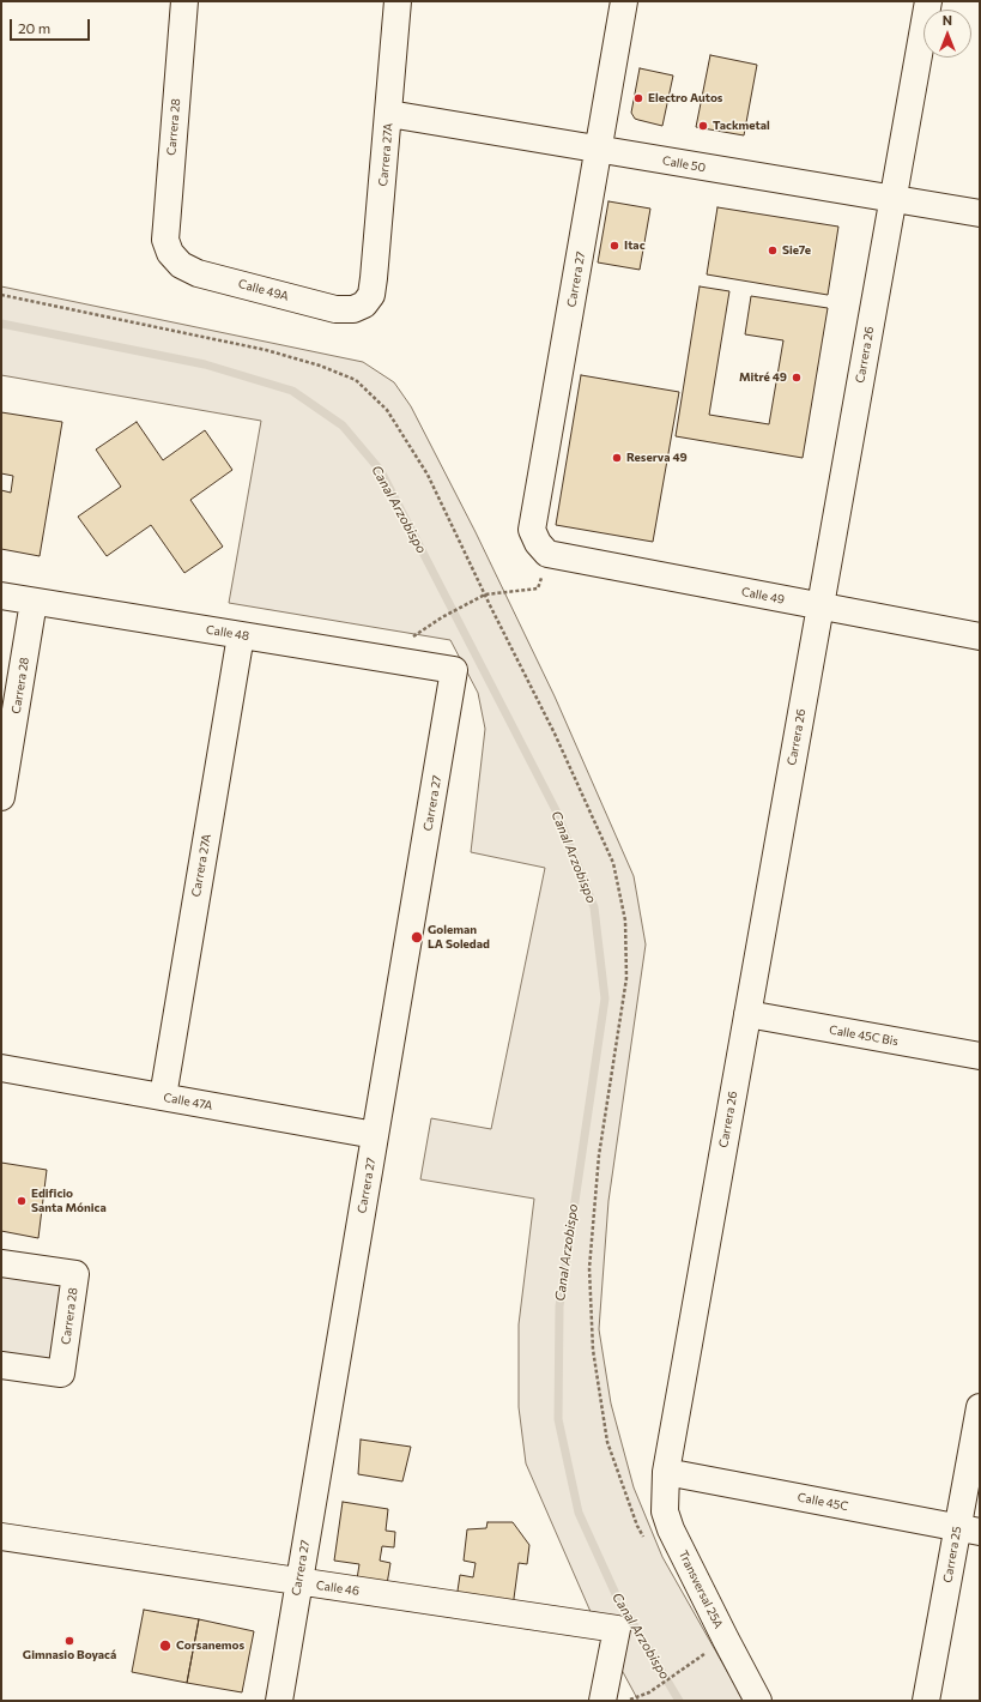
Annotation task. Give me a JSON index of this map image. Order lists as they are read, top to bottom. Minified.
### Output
{"streets":{"street":["Carrera 28","Carrera 27A","Calle 50","Carrera 27","Calle 49A","Carrera 26","Calle 49","Calle 48","Calle 45C Bis","Calle 47A","Calle 45C","Carrera 25","Calle 46","Transversal 25A"]},"crossings":[["Carrera 28","Calle 49A"],["Carrera 28","Calle 48"],["Carrera 27A","Calle 50"],["Carrera 27A","Calle 49A"],["Carrera 27A","Calle 48"],["Carrera 27A","Calle 47A"],["Calle 50","Carrera 27"],["Calle 50","Carrera 26"],["Carrera 27","Calle 49"],["Carrera 27","Calle 48"],["Carrera 27","Calle 47A"],["Carrera 27","Calle 46"],["Carrera 26","Calle 49"],["Carrera 26","Calle 45C Bis"],["Carrera 26","Calle 45C"],["Carrera 26","Transversal 25A"],["Calle 45C","Carrera 25"],["Calle 45C","Transversal 25A"]],"water":["Canal Arzobispo"],"places":["Electro Autos","Tackmetal","Itac","Sie7e","Mitré 49","Reserva 49","Goleman LA Soledad","Edificio Santa Mónica","Gimnasio Boyacá","Corsanemos"],"scale_bar":"20 m","north":"top"}
